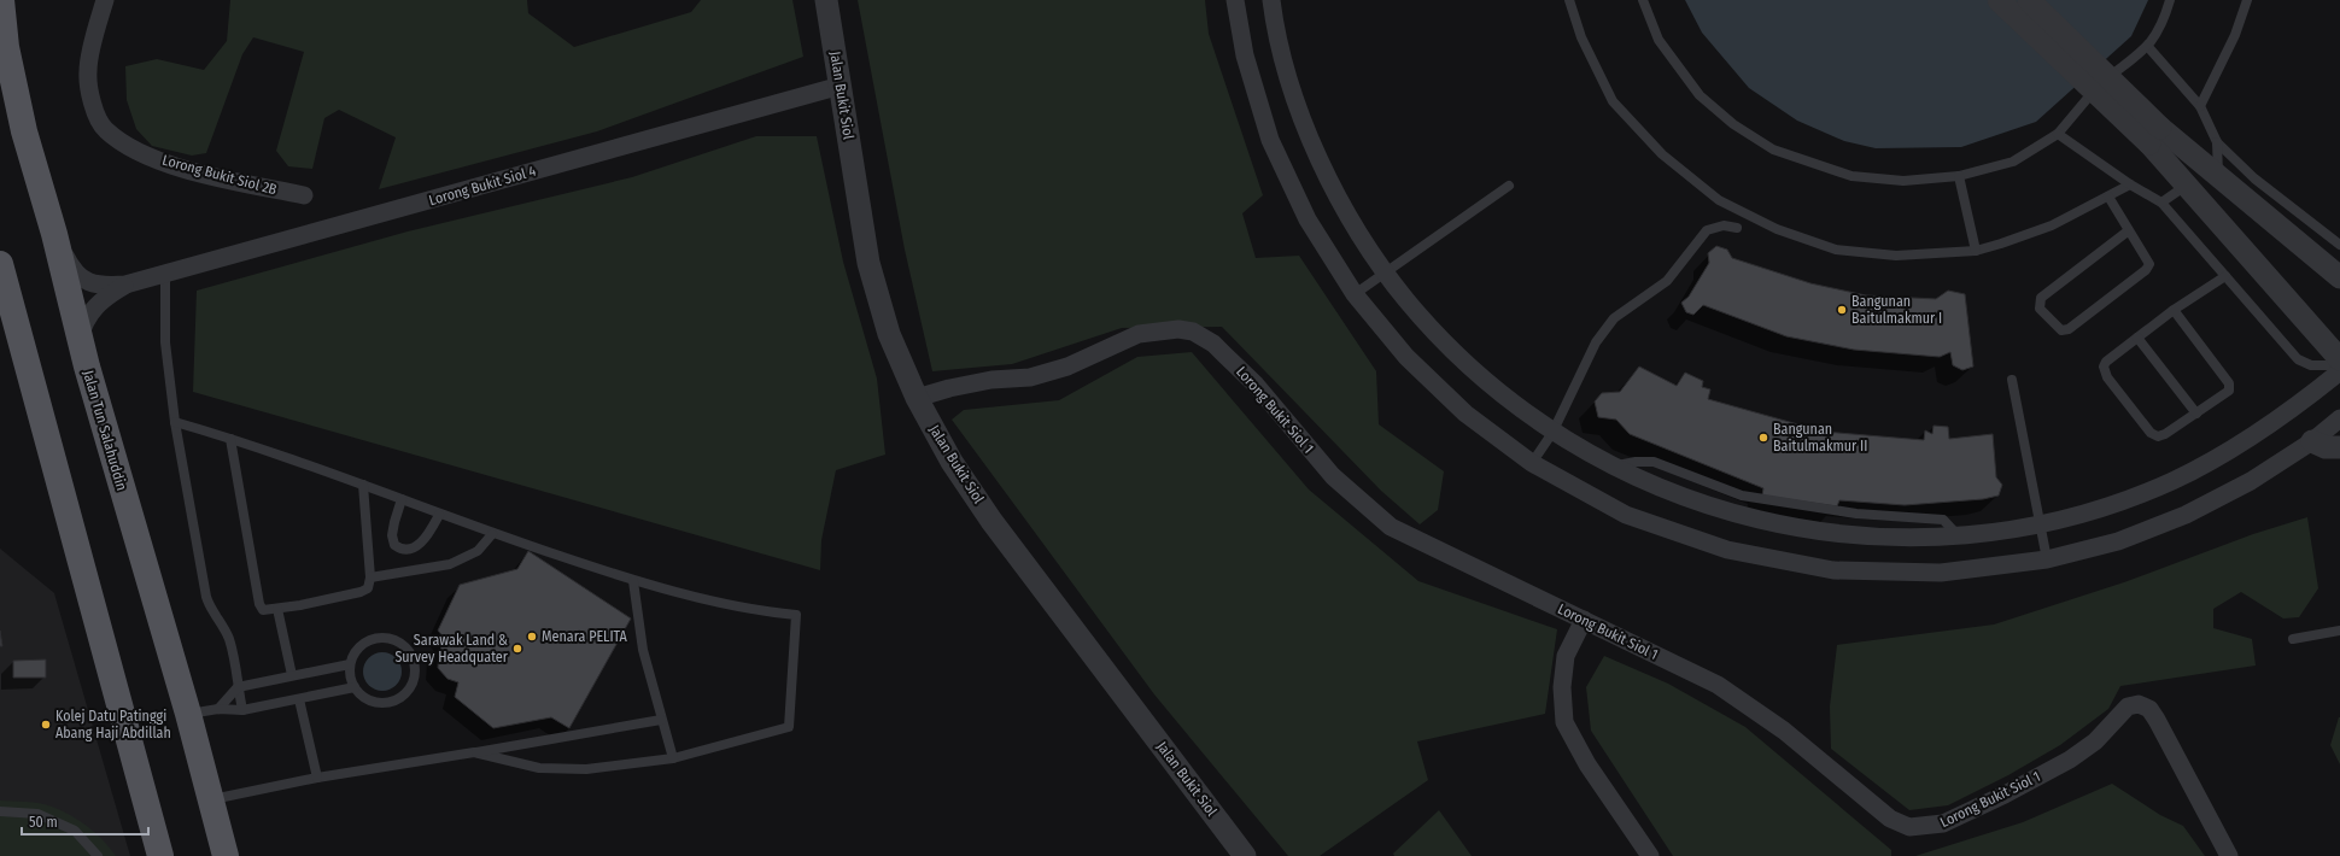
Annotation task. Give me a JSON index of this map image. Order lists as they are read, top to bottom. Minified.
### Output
{"streets":{"main road":["Jalan Tun Salahuddin"],"street":["Jalan Bukit Siol","Lorong Bukit Siol 2B","Lorong Bukit Siol 4","Lorong Bukit Siol 1"]},"crossings":[["Jalan Bukit Siol","Lorong Bukit Siol 4"],["Jalan Bukit Siol","Lorong Bukit Siol 1"]],"places":["Bangunan Baitulmakmur I","Bangunan Baitulmakmur II","Menara PELITA","Sarawak Land & Survey Headquater","Kolej Datu Patinggi Abang Haji Abdillah"],"scale_bar":"50 m"}
